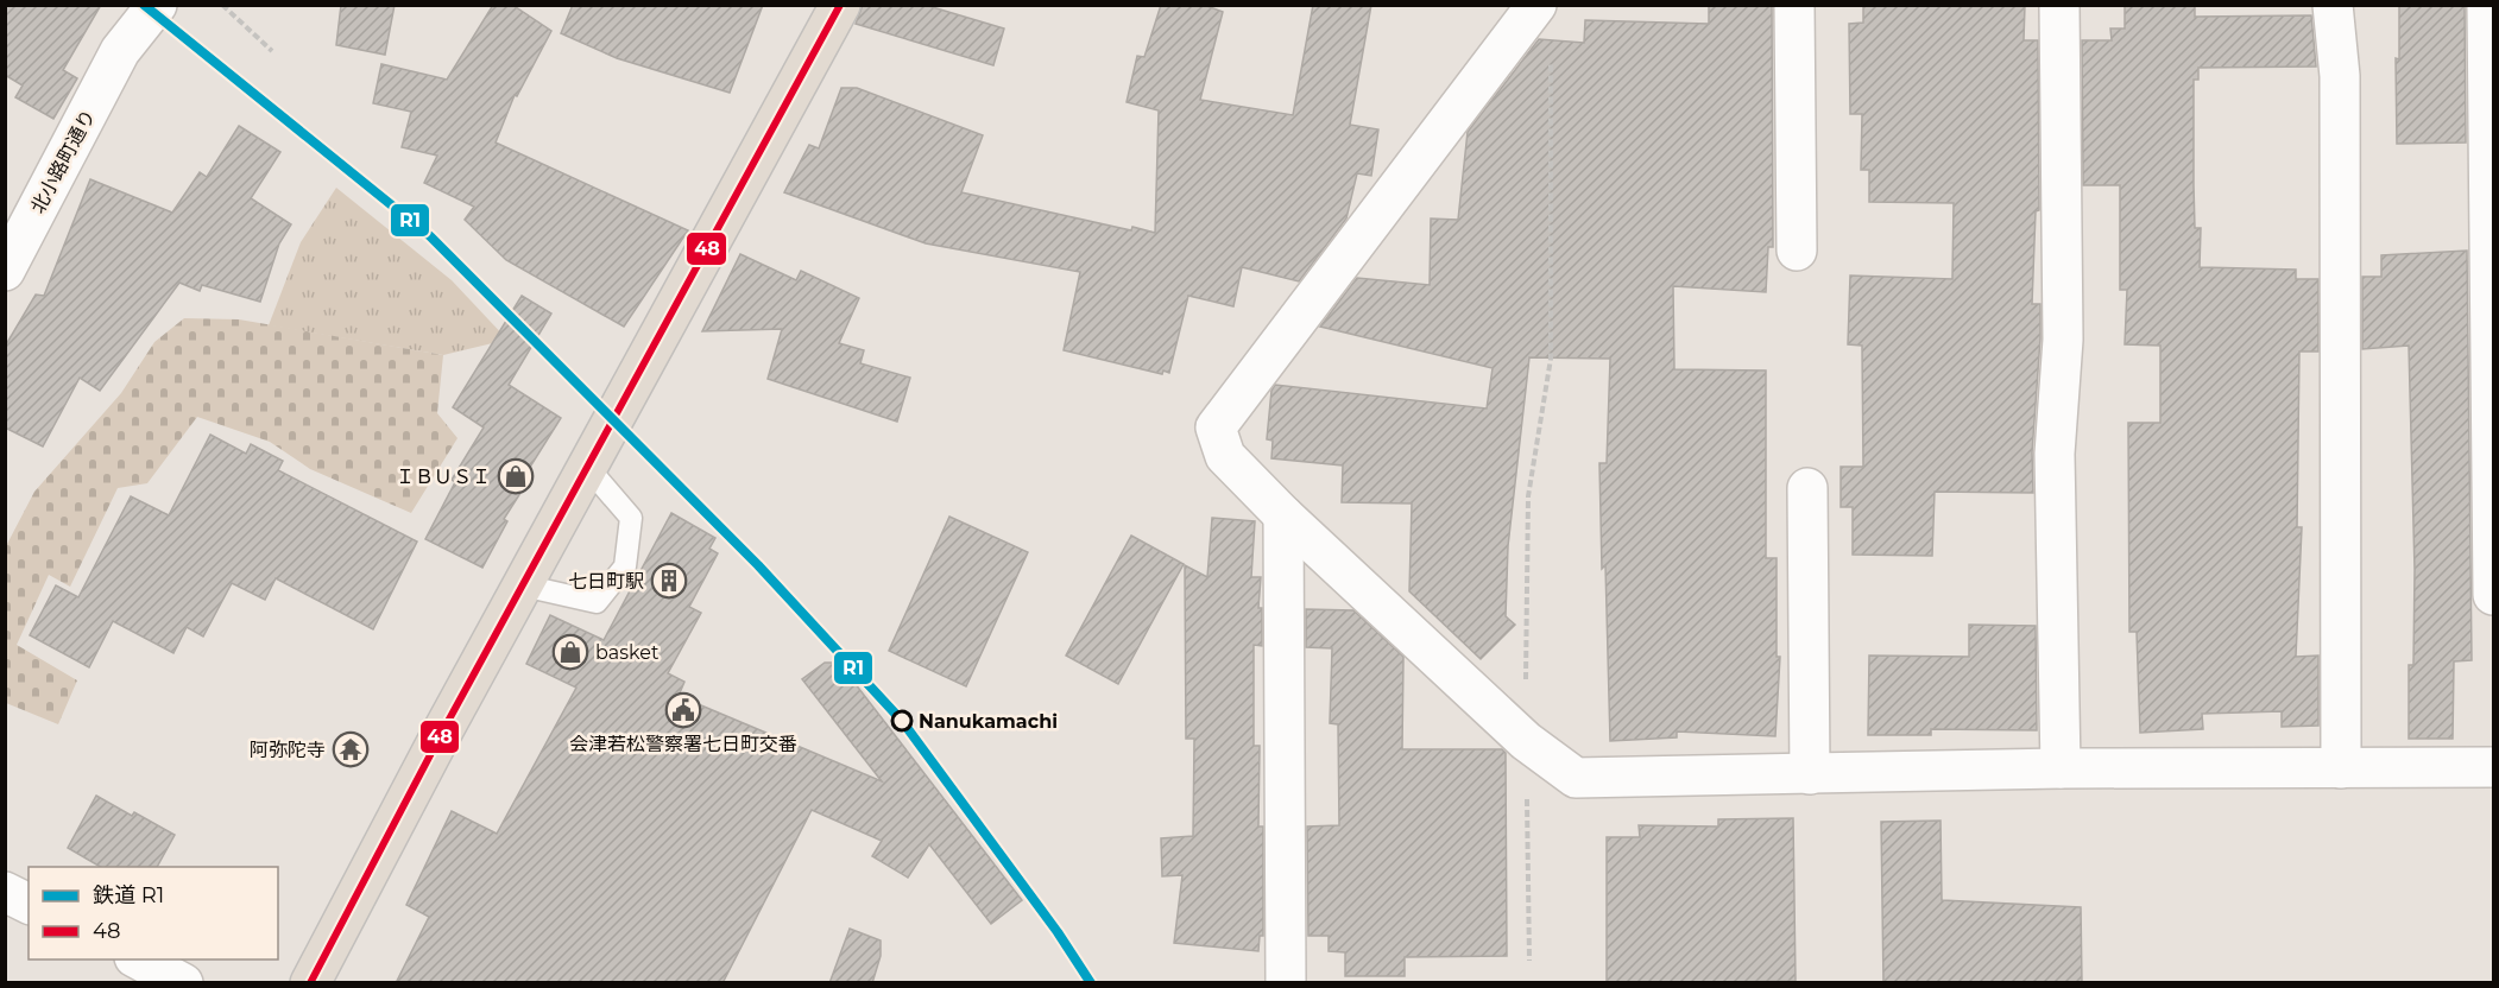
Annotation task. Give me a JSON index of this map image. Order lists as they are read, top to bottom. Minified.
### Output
{"streets":{"street":["北小路町通り"]},"places":{"shop":["ＩＢＵＳＩ","basket"],"building":["七日町駅"],"public building":["会津若松警察署七日町交番"],"other":["Nanukamachi"],"temple":["阿弥陀寺"]},"lines":["rail line R1","transit line 48"],"legend":["鉄道 R1","48"]}
